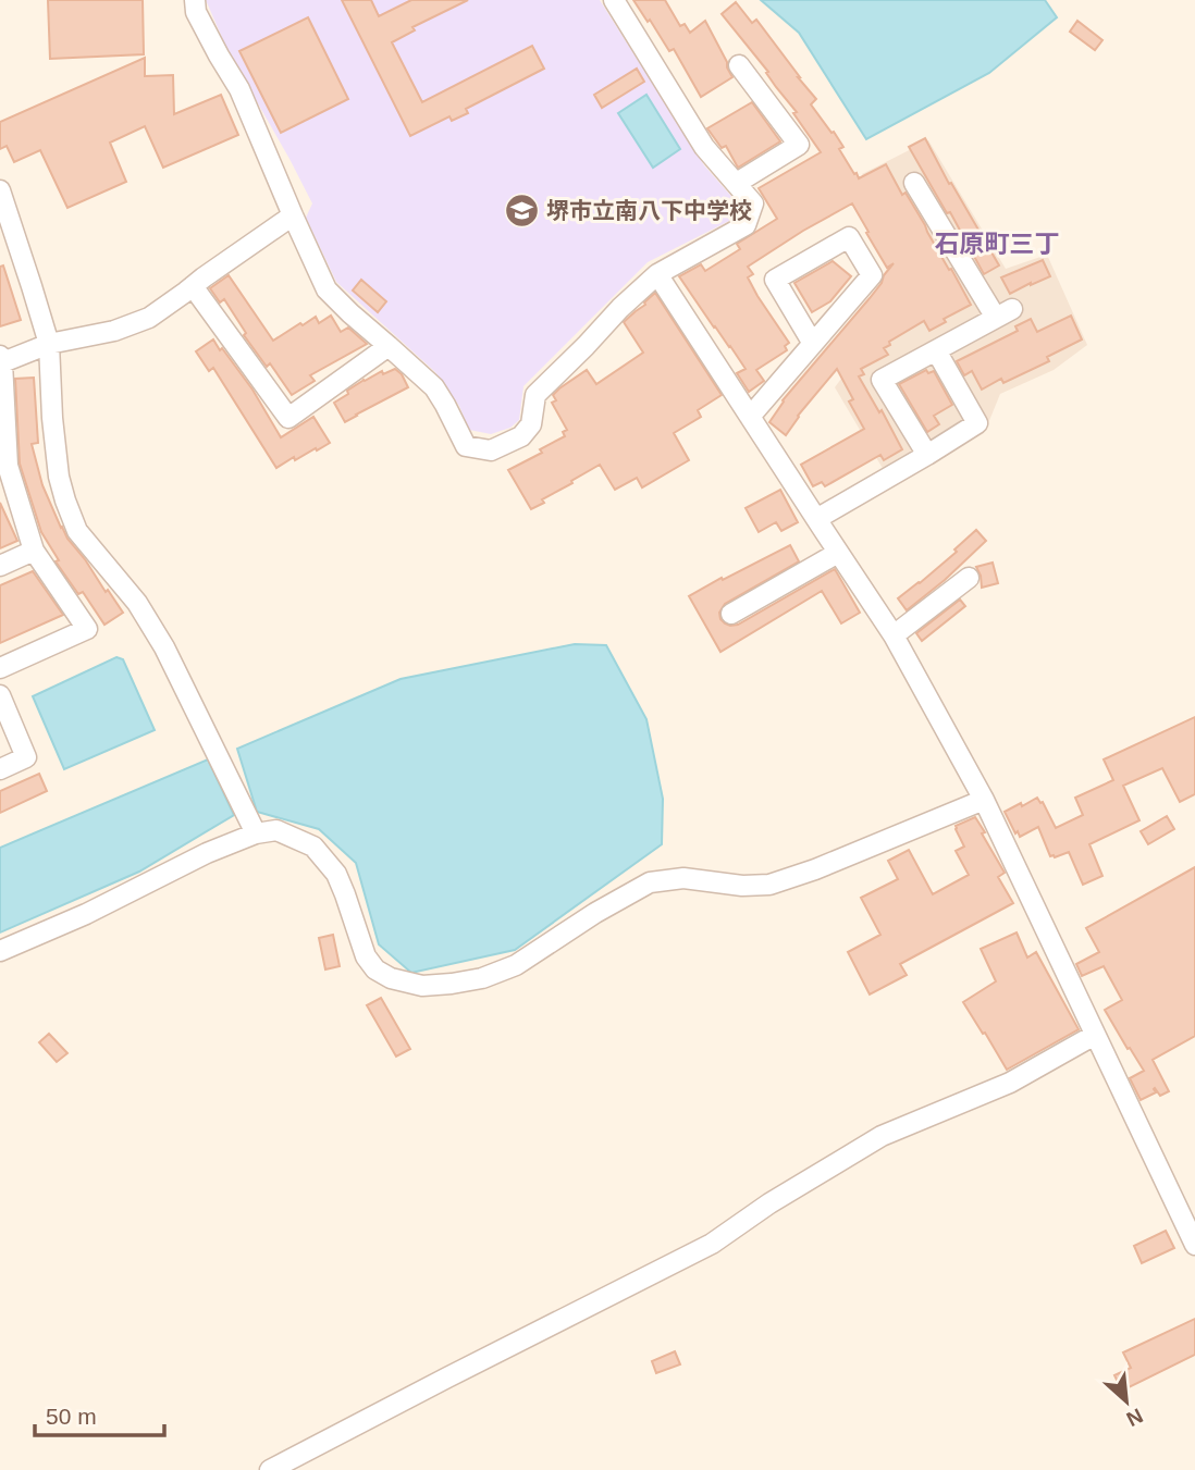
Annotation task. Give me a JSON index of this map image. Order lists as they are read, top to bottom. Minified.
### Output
{"districts":["石原町三丁"],"places":{"school or university":["堺市立南八下中学校"]},"scale_bar":"50 m","north":"bottom right"}
